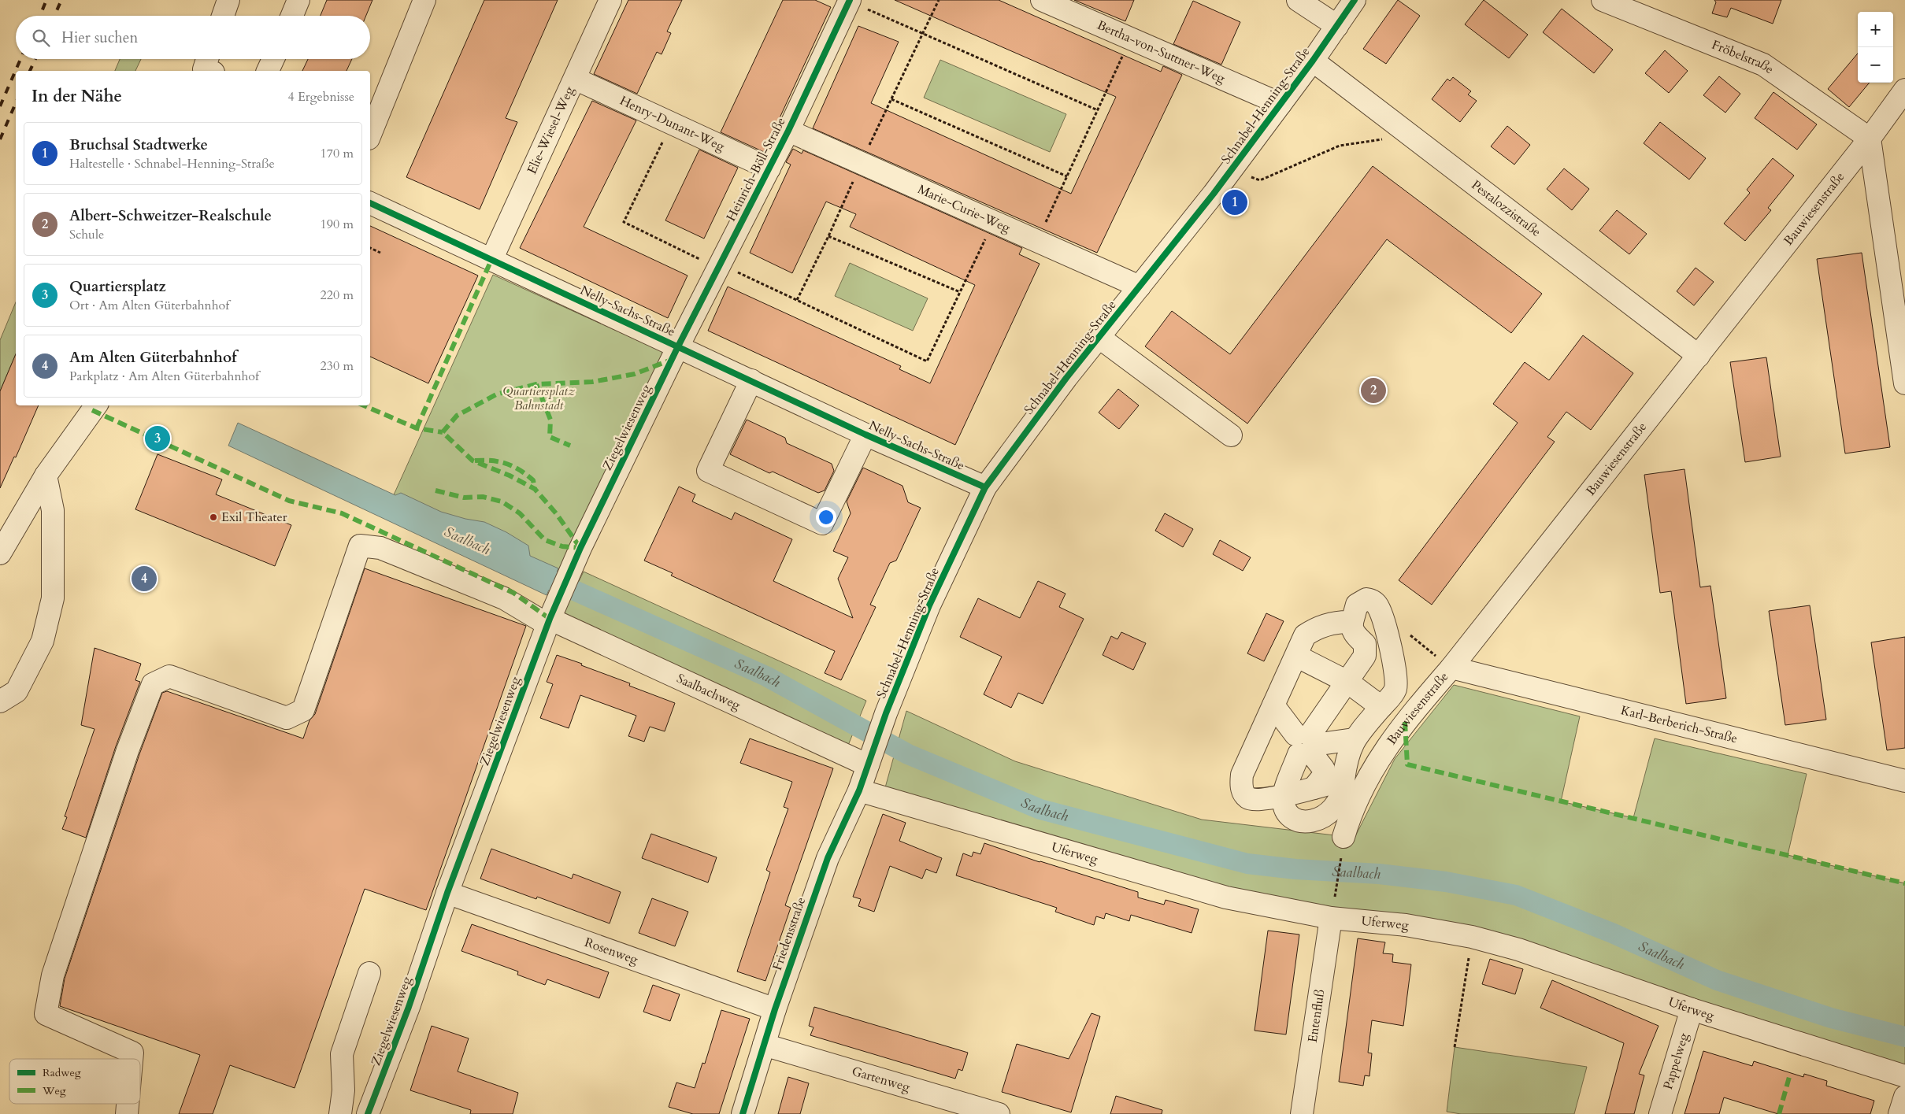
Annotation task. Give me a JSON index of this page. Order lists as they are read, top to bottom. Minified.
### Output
{"streets":{"street":["Bertha-von-Suttner-Weg","Fröbelstraße","Schnabel-Henning-Straße","Henry-Dunant-Weg","Elie-Wiesel-Weg","Heinrich-Böll-Straße","Marie-Curie-Weg","Pestalozzistraße","Bauwiesenstraße","Nelly-Sachs-Straße","Ziegelwiesenweg","Saalbachweg","Karl-Berberich-Straße","Uferweg","Friedensstraße","Rosenweg","Entenfluß","Pappelweg","Gartenweg"]},"crossings":[["Bertha-von-Suttner-Weg","Schnabel-Henning-Straße"],["Fröbelstraße","Bauwiesenstraße"],["Schnabel-Henning-Straße","Marie-Curie-Weg"],["Schnabel-Henning-Straße","Pestalozzistraße"],["Schnabel-Henning-Straße","Nelly-Sachs-Straße"],["Schnabel-Henning-Straße","Saalbachweg"],["Schnabel-Henning-Straße","Friedensstraße"],["Henry-Dunant-Weg","Elie-Wiesel-Weg"],["Henry-Dunant-Weg","Heinrich-Böll-Straße"],["Elie-Wiesel-Weg","Nelly-Sachs-Straße"],["Heinrich-Böll-Straße","Marie-Curie-Weg"],["Heinrich-Böll-Straße","Nelly-Sachs-Straße"],["Heinrich-Böll-Straße","Ziegelwiesenweg"],["Pestalozzistraße","Bauwiesenstraße"],["Bauwiesenstraße","Karl-Berberich-Straße"],["Nelly-Sachs-Straße","Ziegelwiesenweg"],["Ziegelwiesenweg","Saalbachweg"],["Ziegelwiesenweg","Rosenweg"],["Saalbachweg","Friedensstraße"],["Uferweg","Friedensstraße"],["Uferweg","Entenfluß"],["Uferweg","Pappelweg"],["Friedensstraße","Rosenweg"],["Friedensstraße","Gartenweg"]],"water":["Saalbach"],"parks":["Quartiersplatz Bahnstadt"],"places":["Exil Theater"],"legend":["Radweg","Weg"],"page":{"map_buttons":["+","−"],"search":"Hier suchen","heading":["In der Nähe","4 Ergebnisse"],"list":[{"mark":"1","name":"Bruchsal Stadtwerke","note":"Haltestelle · Schnabel-Henning-Straße","value":"170 m"},{"mark":"2","name":"Albert-Schweitzer-Realschule","note":"Schule","value":"190 m"},{"mark":"3","name":"Quartiersplatz","note":"Ort · Am Alten Güterbahnhof","value":"220 m"},{"mark":"4","name":"Am Alten Güterbahnhof","note":"Parkplatz · Am Alten Güterbahnhof","value":"230 m"}],"pins":["1","2","3","4"]}}
